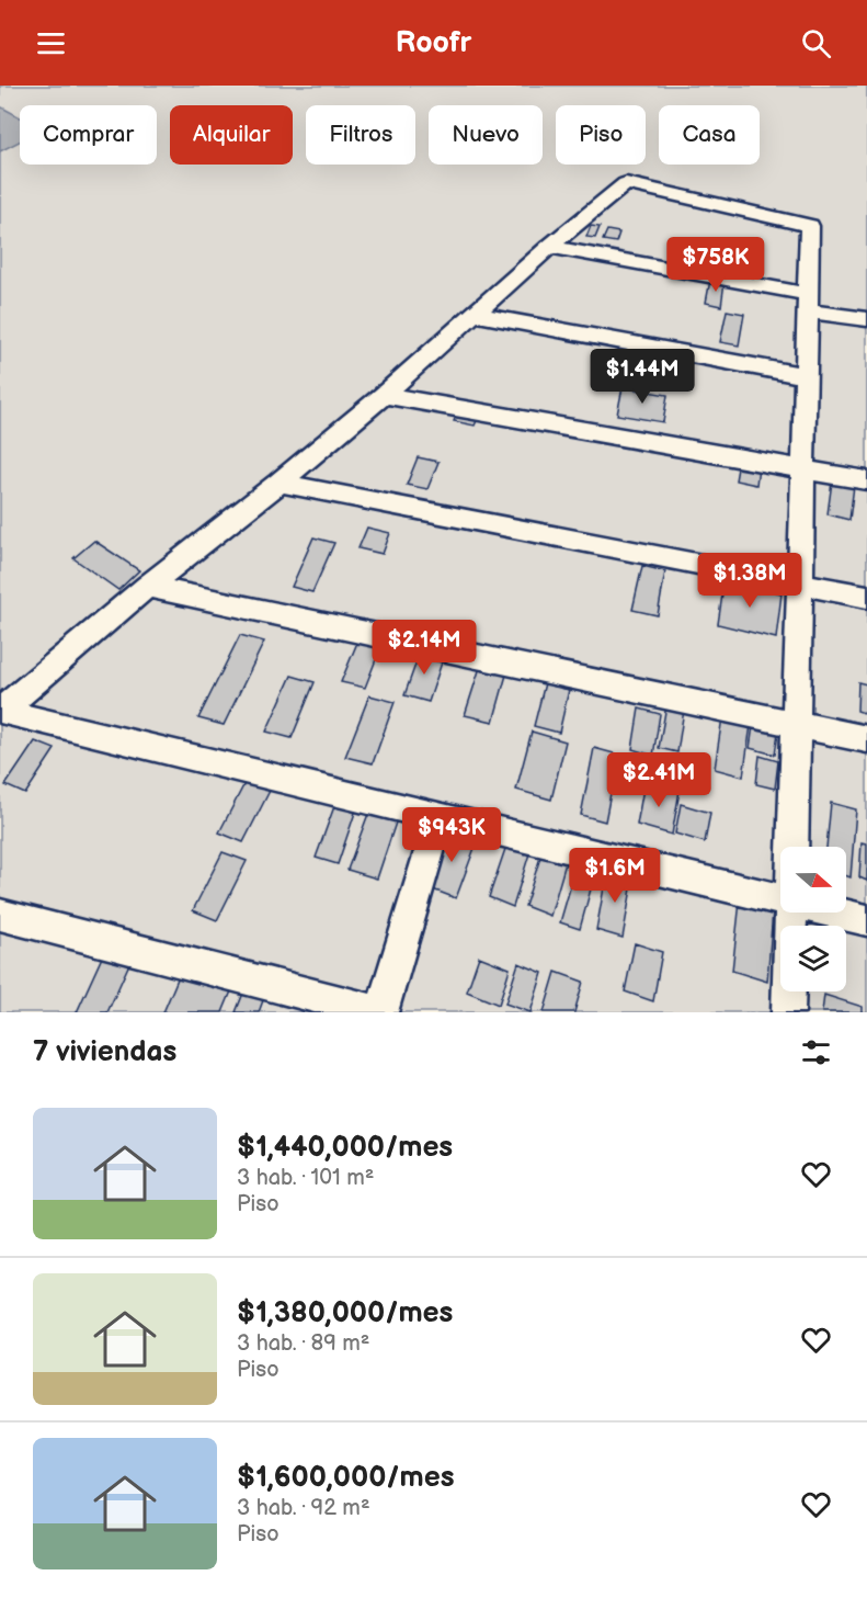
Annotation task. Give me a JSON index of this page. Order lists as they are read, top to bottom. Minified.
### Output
{"north":"right","page":{"header":"Roofr","chip":["Comprar","Alquilar","Filtros","Nuevo","Piso","Casa"],"price":["$758K","$1.44M","$1.38M","$2.14M","$2.41M","$943K","$1.6M"],"heading":"7 viviendas","list":[{"name":"$1,440,000/mes","note":"3 hab. · 101 m² · Piso"},{"name":"$1,380,000/mes","note":"3 hab. · 89 m² · Piso"},{"name":"$1,600,000/mes","note":"3 hab. · 92 m² · Piso"}]}}
